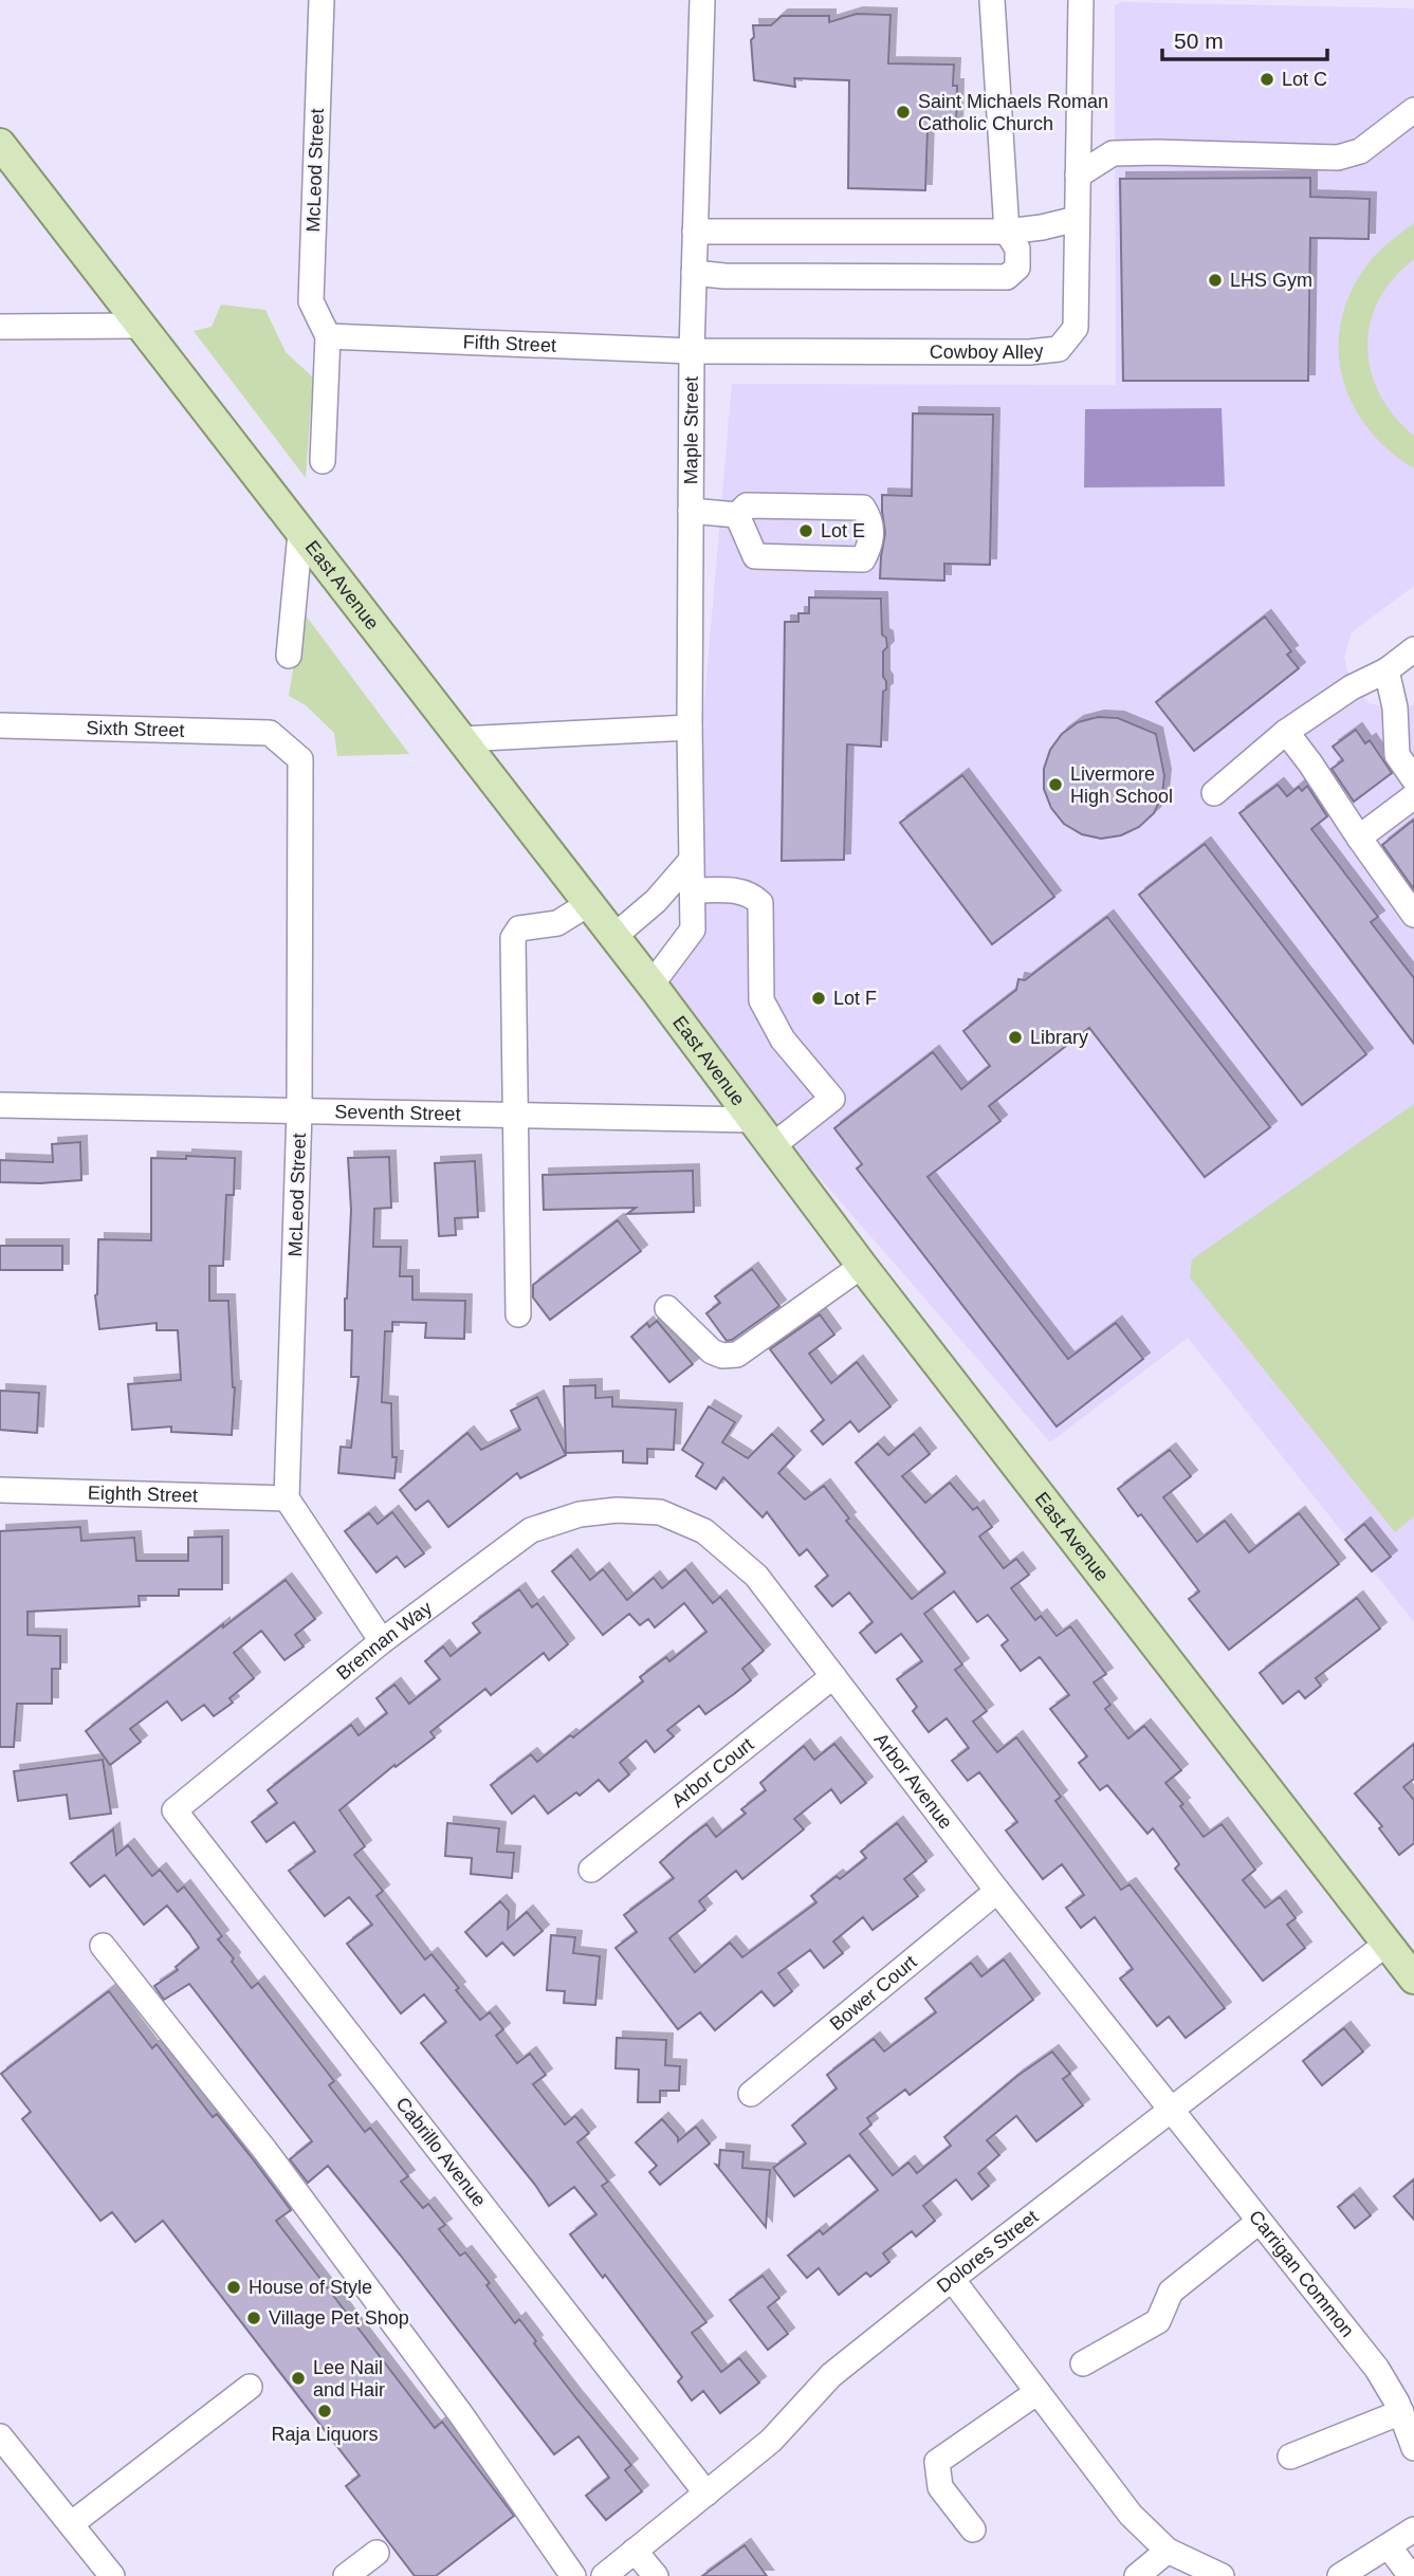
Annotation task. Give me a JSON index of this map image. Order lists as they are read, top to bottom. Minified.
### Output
{"streets":{"main road":["East Avenue"],"street":["McLeod Street","Fifth Street","Cowboy Alley","Maple Street","Sixth Street","Seventh Street","Eighth Street","Brennan Way","Arbor Court","Arbor Avenue","Bower Court","Cabrillo Avenue","Dolores Street","Carrigan Common"]},"crossings":[["McLeod Street","Fifth Street"],["McLeod Street","Sixth Street"],["McLeod Street","Seventh Street"],["McLeod Street","Eighth Street"],["Fifth Street","Cowboy Alley"],["Fifth Street","Maple Street"],["Cowboy Alley","Maple Street"],["Maple Street","East Avenue"],["East Avenue","Seventh Street"],["East Avenue","Dolores Street"],["Brennan Way","Arbor Avenue"],["Brennan Way","Cabrillo Avenue"],["Arbor Court","Arbor Avenue"],["Arbor Avenue","Bower Court"],["Arbor Avenue","Dolores Street"],["Arbor Avenue","Carrigan Common"],["Cabrillo Avenue","Dolores Street"],["Dolores Street","Carrigan Common"]],"places":["Lot C","Saint Michaels Roman Catholic Church","LHS Gym","Lot E","Livermore High School","Lot F","Library","House of Style","Village Pet Shop","Lee Nail and Hair","Raja Liquors"],"scale_bar":"50 m"}
